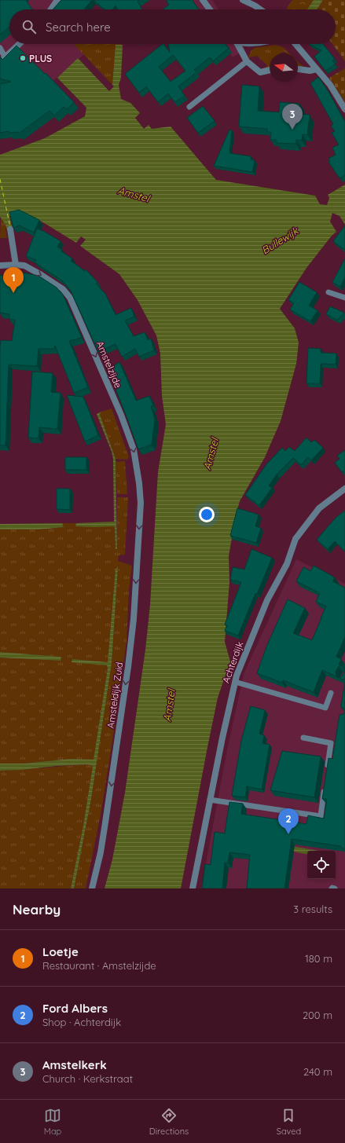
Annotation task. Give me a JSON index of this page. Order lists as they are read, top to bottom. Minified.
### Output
{"streets":{"street":["Amstelzijde","Achterdijk","Amsteldijk Zuid"]},"crossings":[["Amstelzijde","Amsteldijk Zuid"]],"one_way":["Amstelzijde","Amsteldijk Zuid"],"water":["Amstel","Bullewijk"],"places":["PLUS"],"north":"left","page":{"search":"Search here","pins":["3","1","2"],"heading":["Nearby","3 results"],"list":[{"mark":"1","name":"Loetje","note":"Restaurant · Amstelzijde","value":"180 m"},{"mark":"2","name":"Ford Albers","note":"Shop · Achterdijk","value":"200 m"},{"mark":"3","name":"Amstelkerk","note":"Church · Kerkstraat","value":"240 m"}],"nav":["Map","Directions","Saved"]}}
